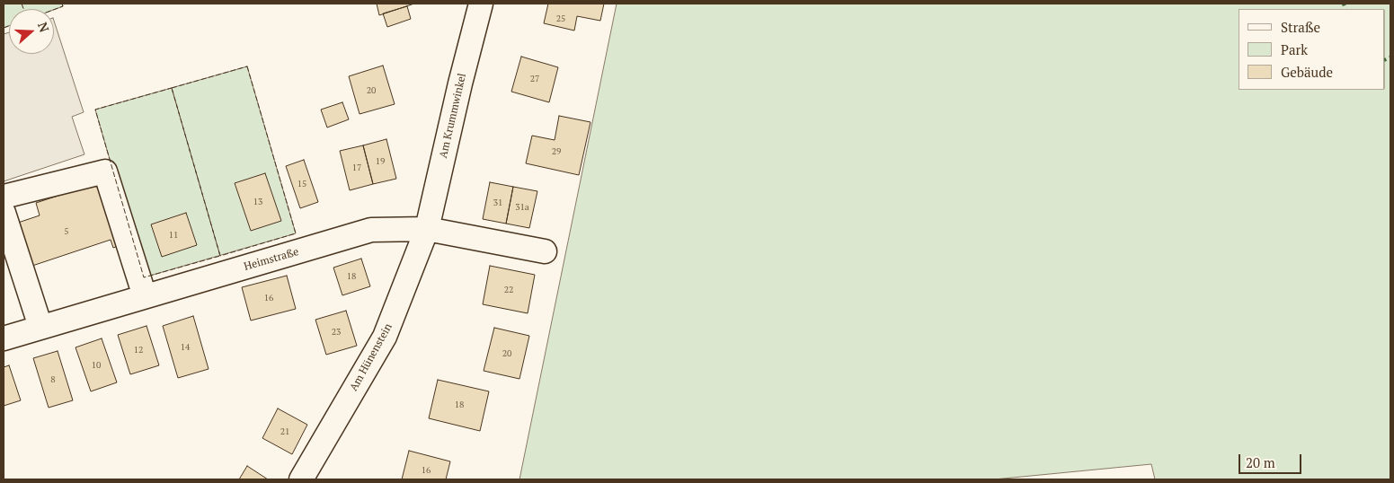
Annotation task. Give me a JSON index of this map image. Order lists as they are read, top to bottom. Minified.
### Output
{"streets":{"street":["Am Krummwinkel","Heimstraße","Am Hünenstein"]},"crossings":[["Am Krummwinkel","Heimstraße"],["Am Krummwinkel","Am Hünenstein"],["Heimstraße","Am Hünenstein"]],"house_numbers":["25","27","20","29","19","17","15","13","31","31a","5","11","18","22","16","23","14","12","20","10","8","18","21","16"],"legend":["Straße","Park","Gebäude"],"scale_bar":"20 m","north":"right"}
